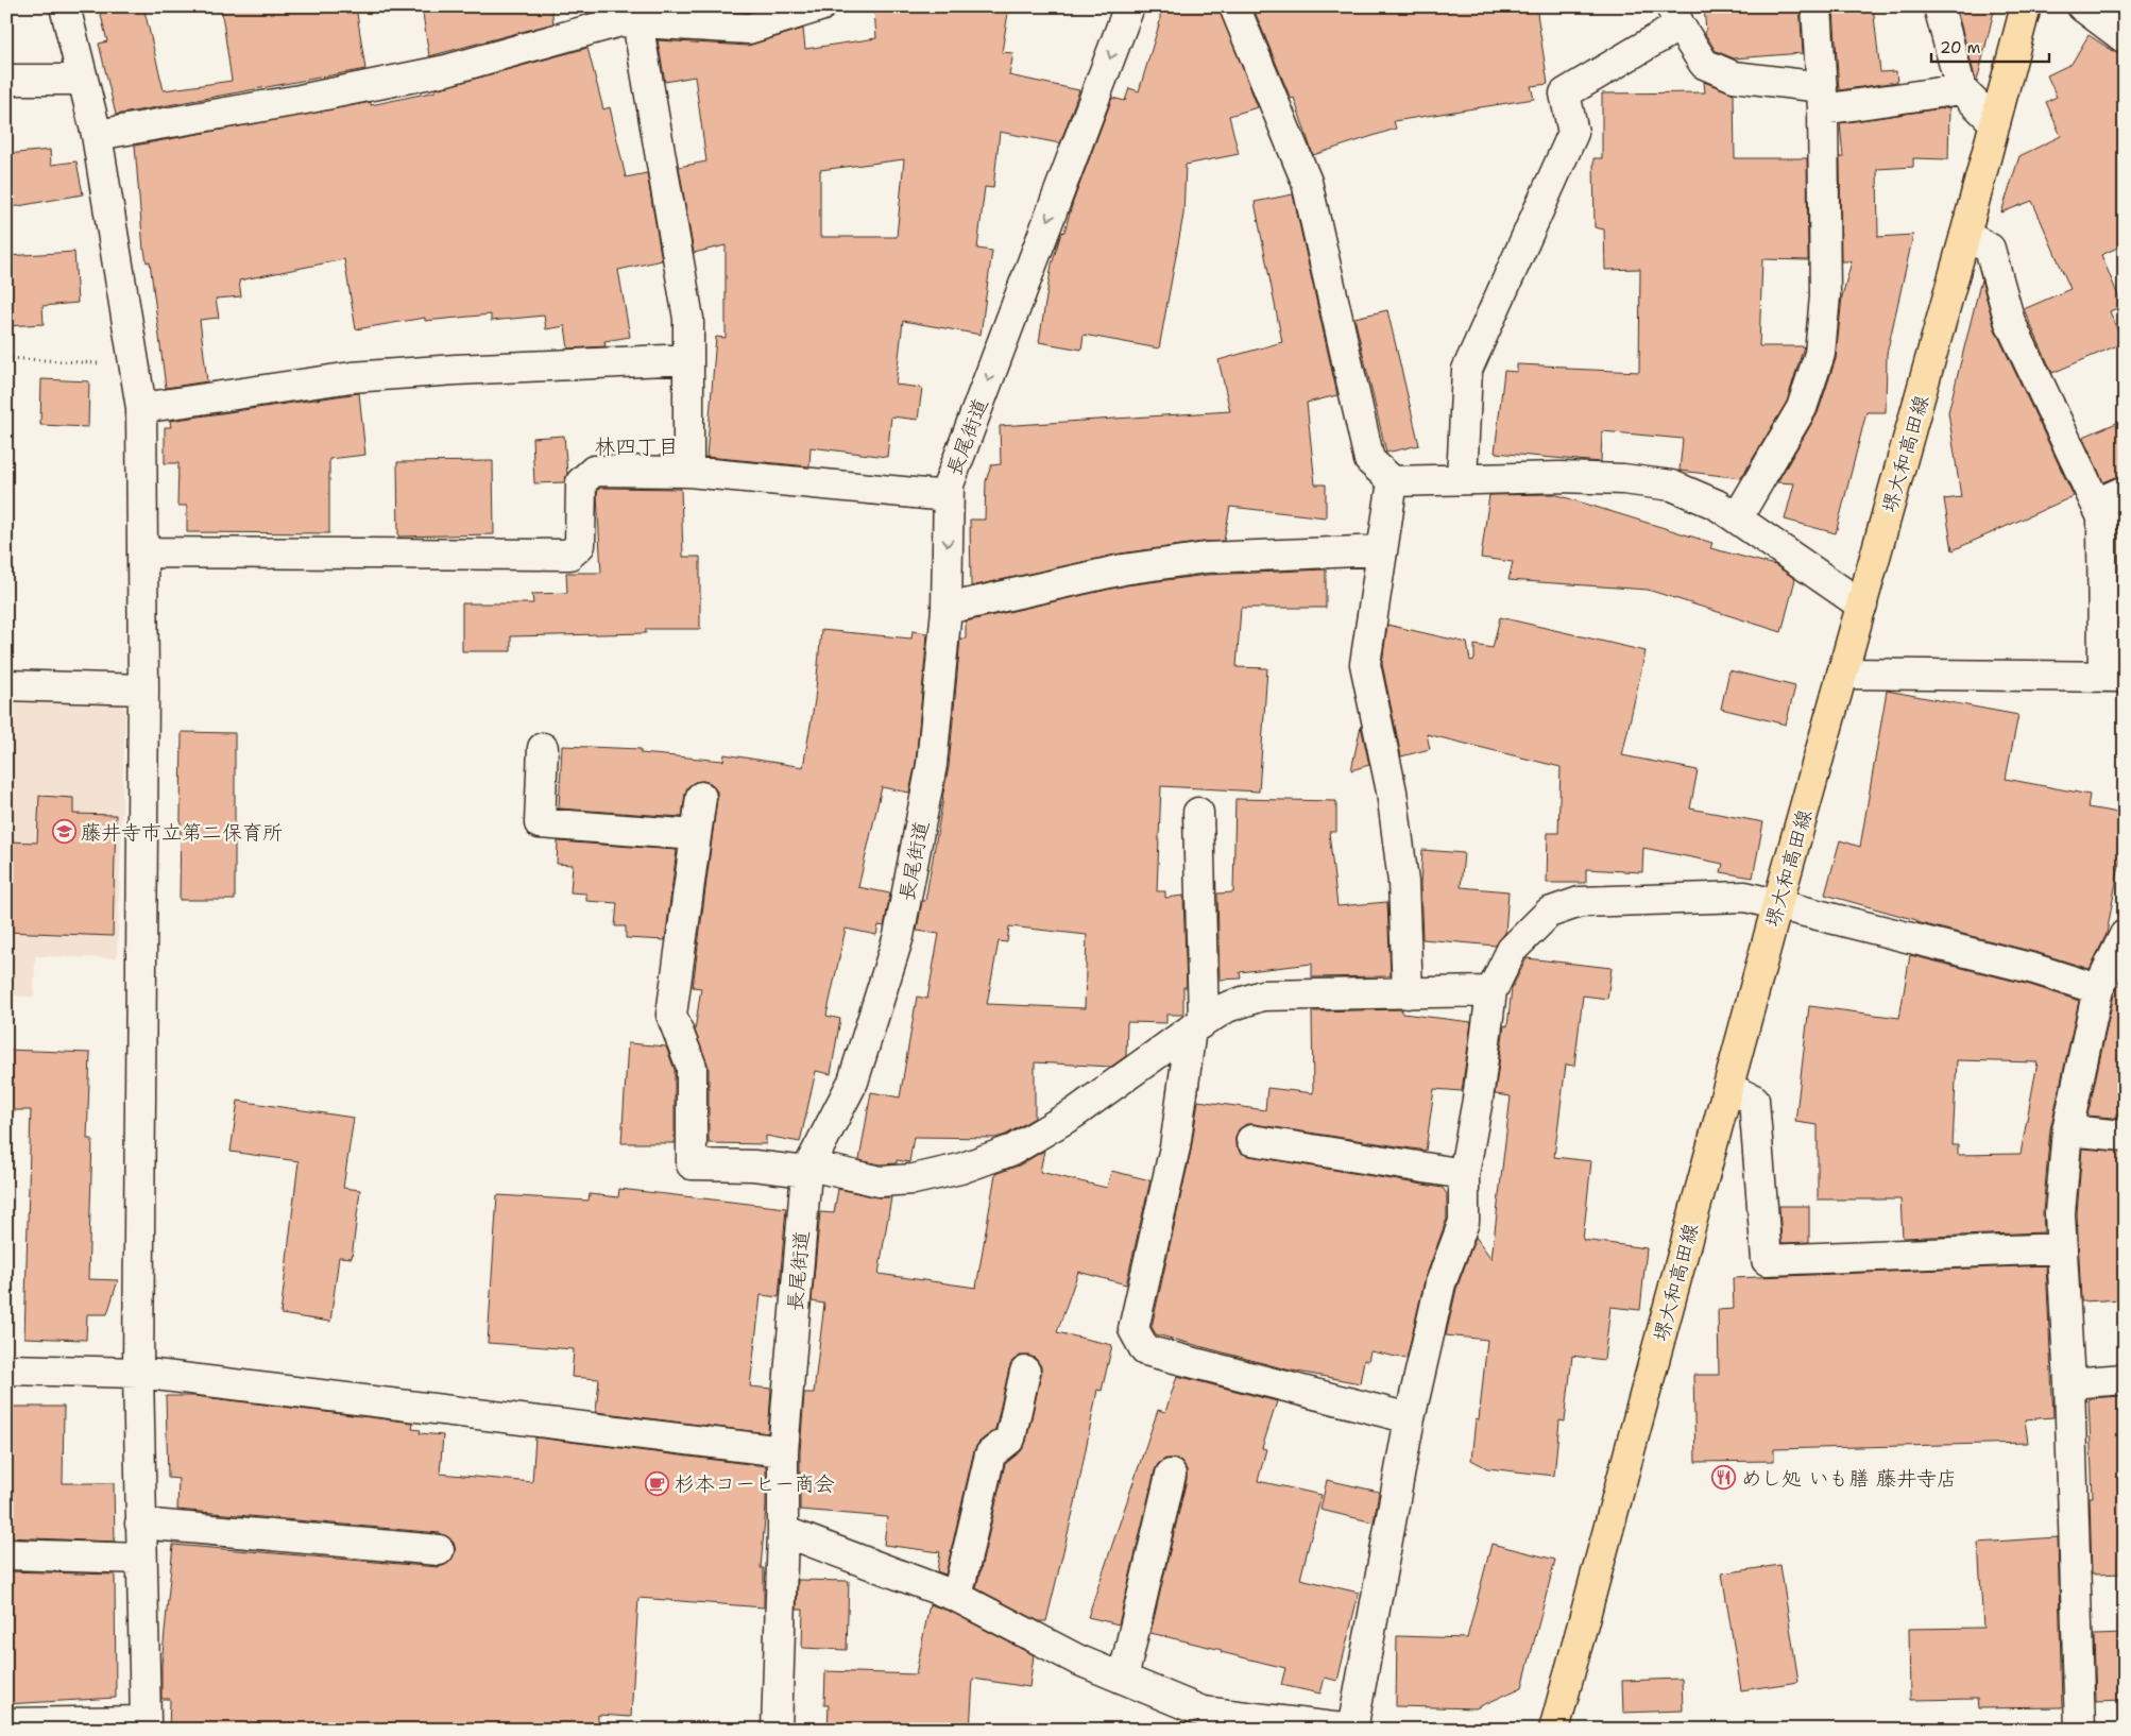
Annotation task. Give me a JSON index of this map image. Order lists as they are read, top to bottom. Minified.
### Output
{"streets":{"main road":["堺大和高田線"],"street":["長尾街道"]},"one_way":["長尾街道"],"districts":["林四丁目"],"places":{"school or university":["藤井寺市立第二保育所"],"restaurant":["めし処 いも膳 藤井寺店"],"cafe":["杉本コーヒー商会"]},"scale_bar":"20 m"}
